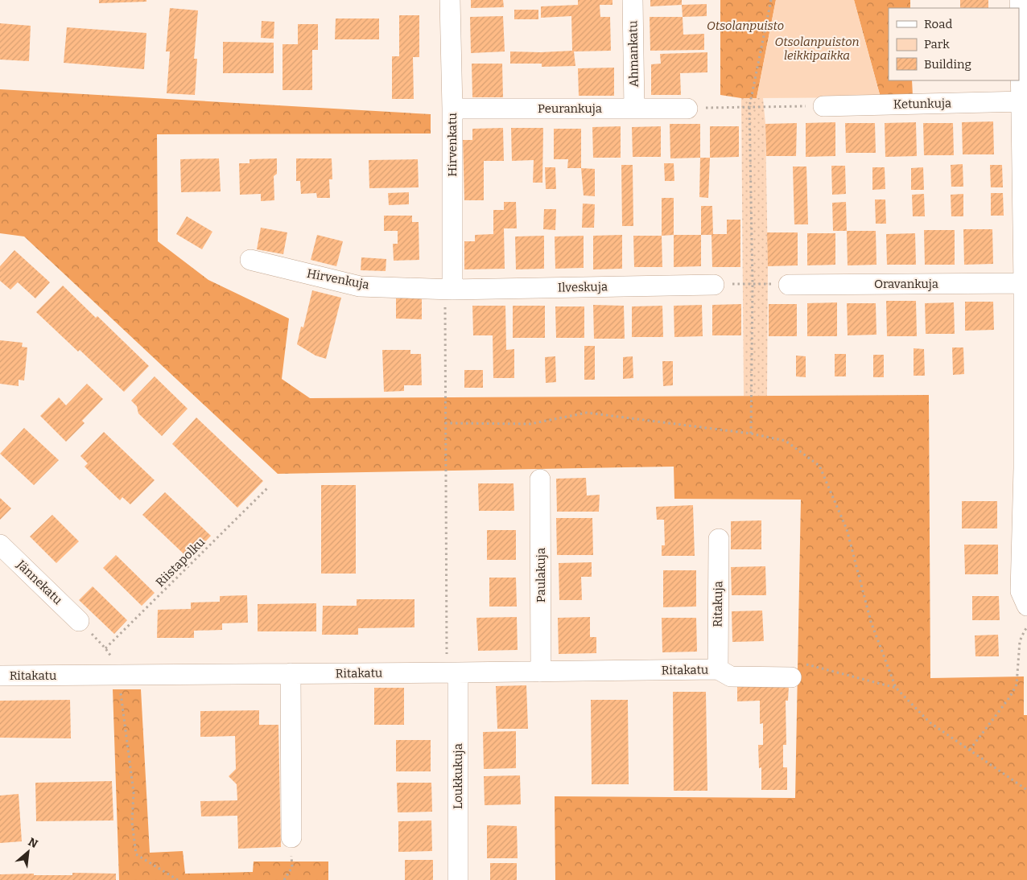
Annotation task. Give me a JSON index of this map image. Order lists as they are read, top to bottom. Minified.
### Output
{"streets":{"street":["Ahmankatu","Ketunkuja","Peurankuja","Hirvenkatu","Hirvenkuja","Oravankuja","Ilveskuja","Paulakuja","Jännekatu","Ritakuja","Ritakatu","Loukkukuja"],"path":["Riistapolku"]},"crossings":[["Ahmankatu","Peurankuja"],["Peurankuja","Hirvenkatu"],["Hirvenkatu","Hirvenkuja"],["Hirvenkatu","Ilveskuja"],["Hirvenkuja","Ilveskuja"],["Paulakuja","Ritakatu"],["Ritakuja","Ritakatu"],["Ritakatu","Loukkukuja"]],"parks":["Otsolanpuisto","Otsolanpuiston leikkipaikka"],"legend":["Road","Park","Building"],"north":"top right"}
